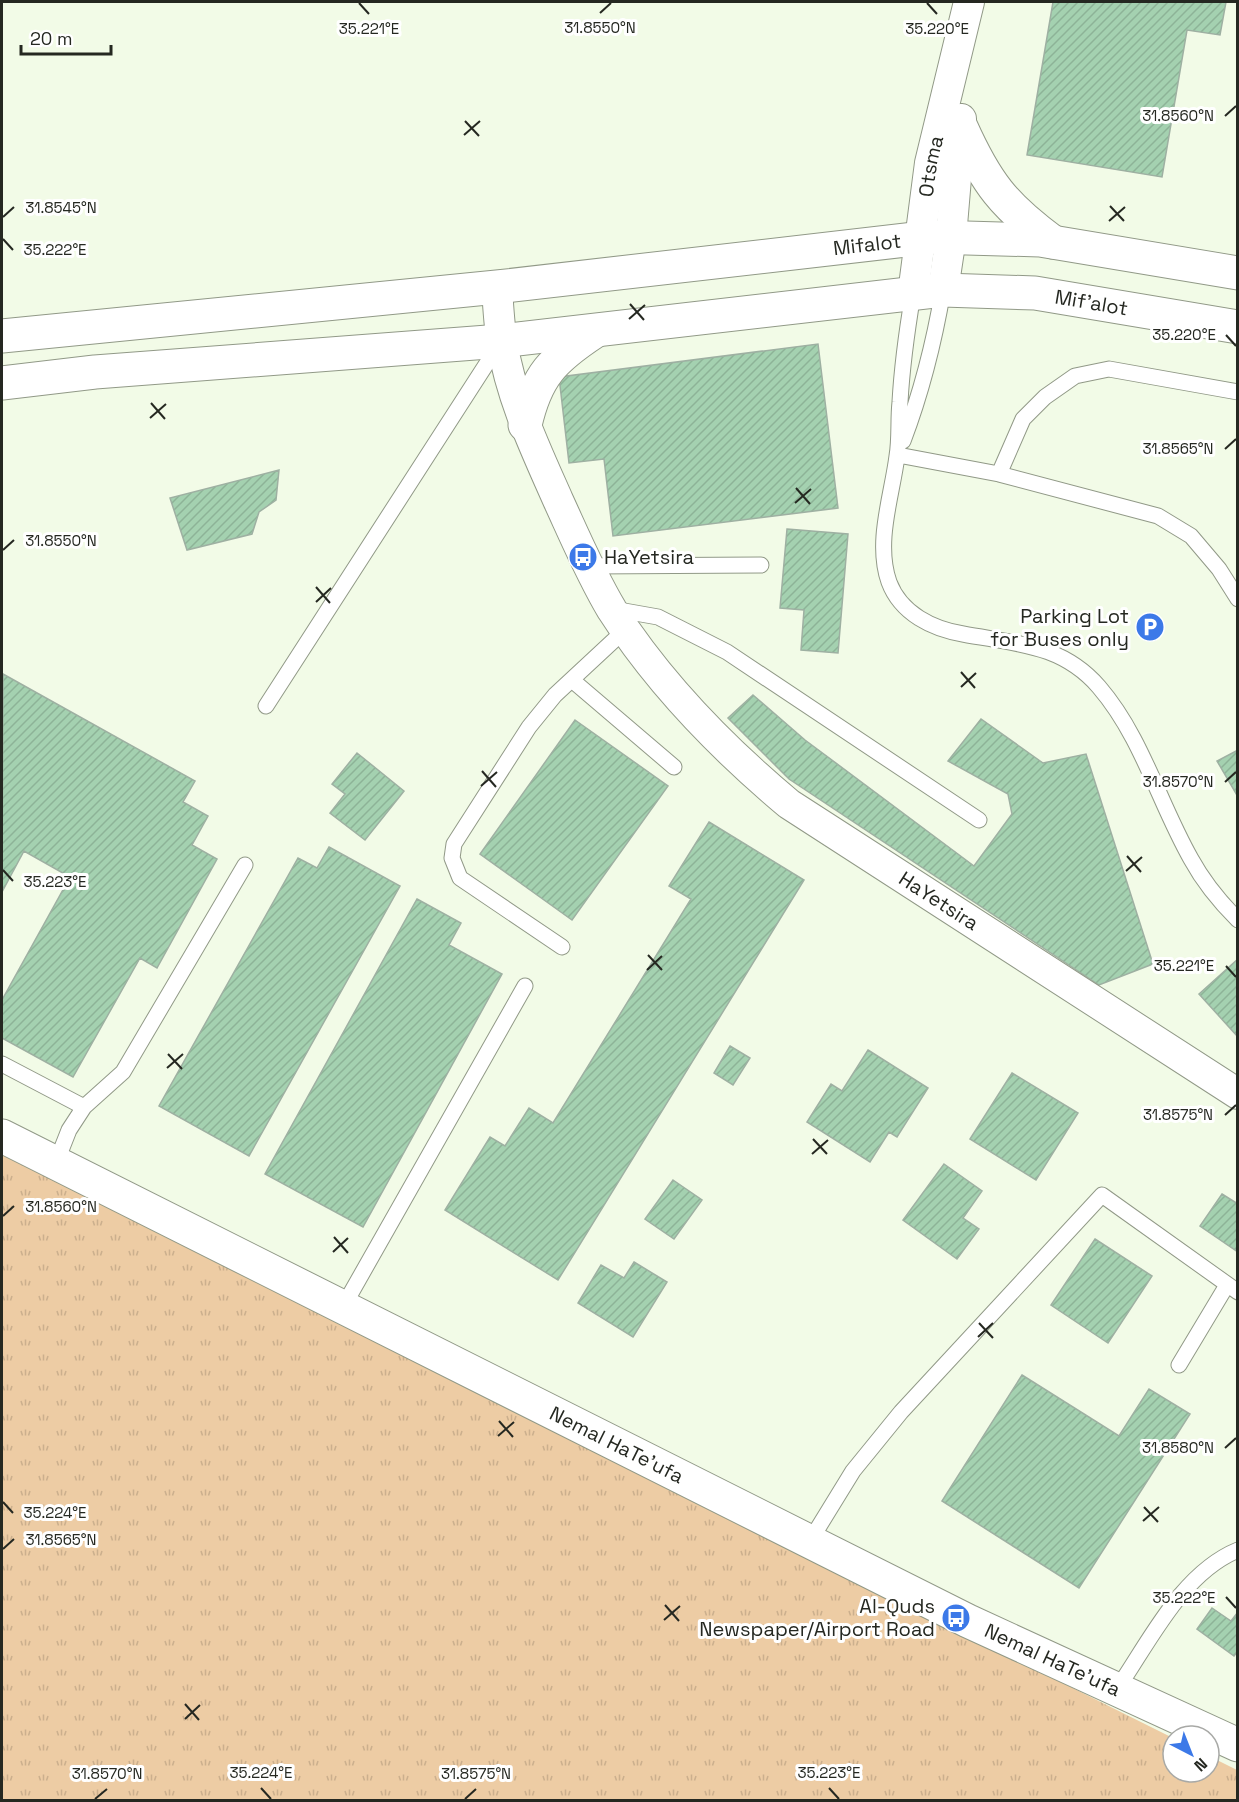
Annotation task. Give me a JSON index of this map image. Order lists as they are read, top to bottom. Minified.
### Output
{"streets":{"street":["Otsma","Mifalot","Mif'alot","HaYetsira","Nemal HaTe'ufa"]},"crossings":[["Otsma","Mifalot"],["Otsma","Mif'alot"],["Mifalot","HaYetsira"]],"places":{"bus stop":["HaYetsira","Al-Quds Newspaper/Airport Road"],"parking":["Parking Lot for Buses only"]},"scale_bar":"20 m","north":"bottom right","coordinates":["31.8550°N","35.221°E","35.220°E","31.8560°N","31.8545°N","35.222°E","31.8565°N","31.8570°N","35.223°E","31.8575°N","31.8580°N","35.224°E"]}
